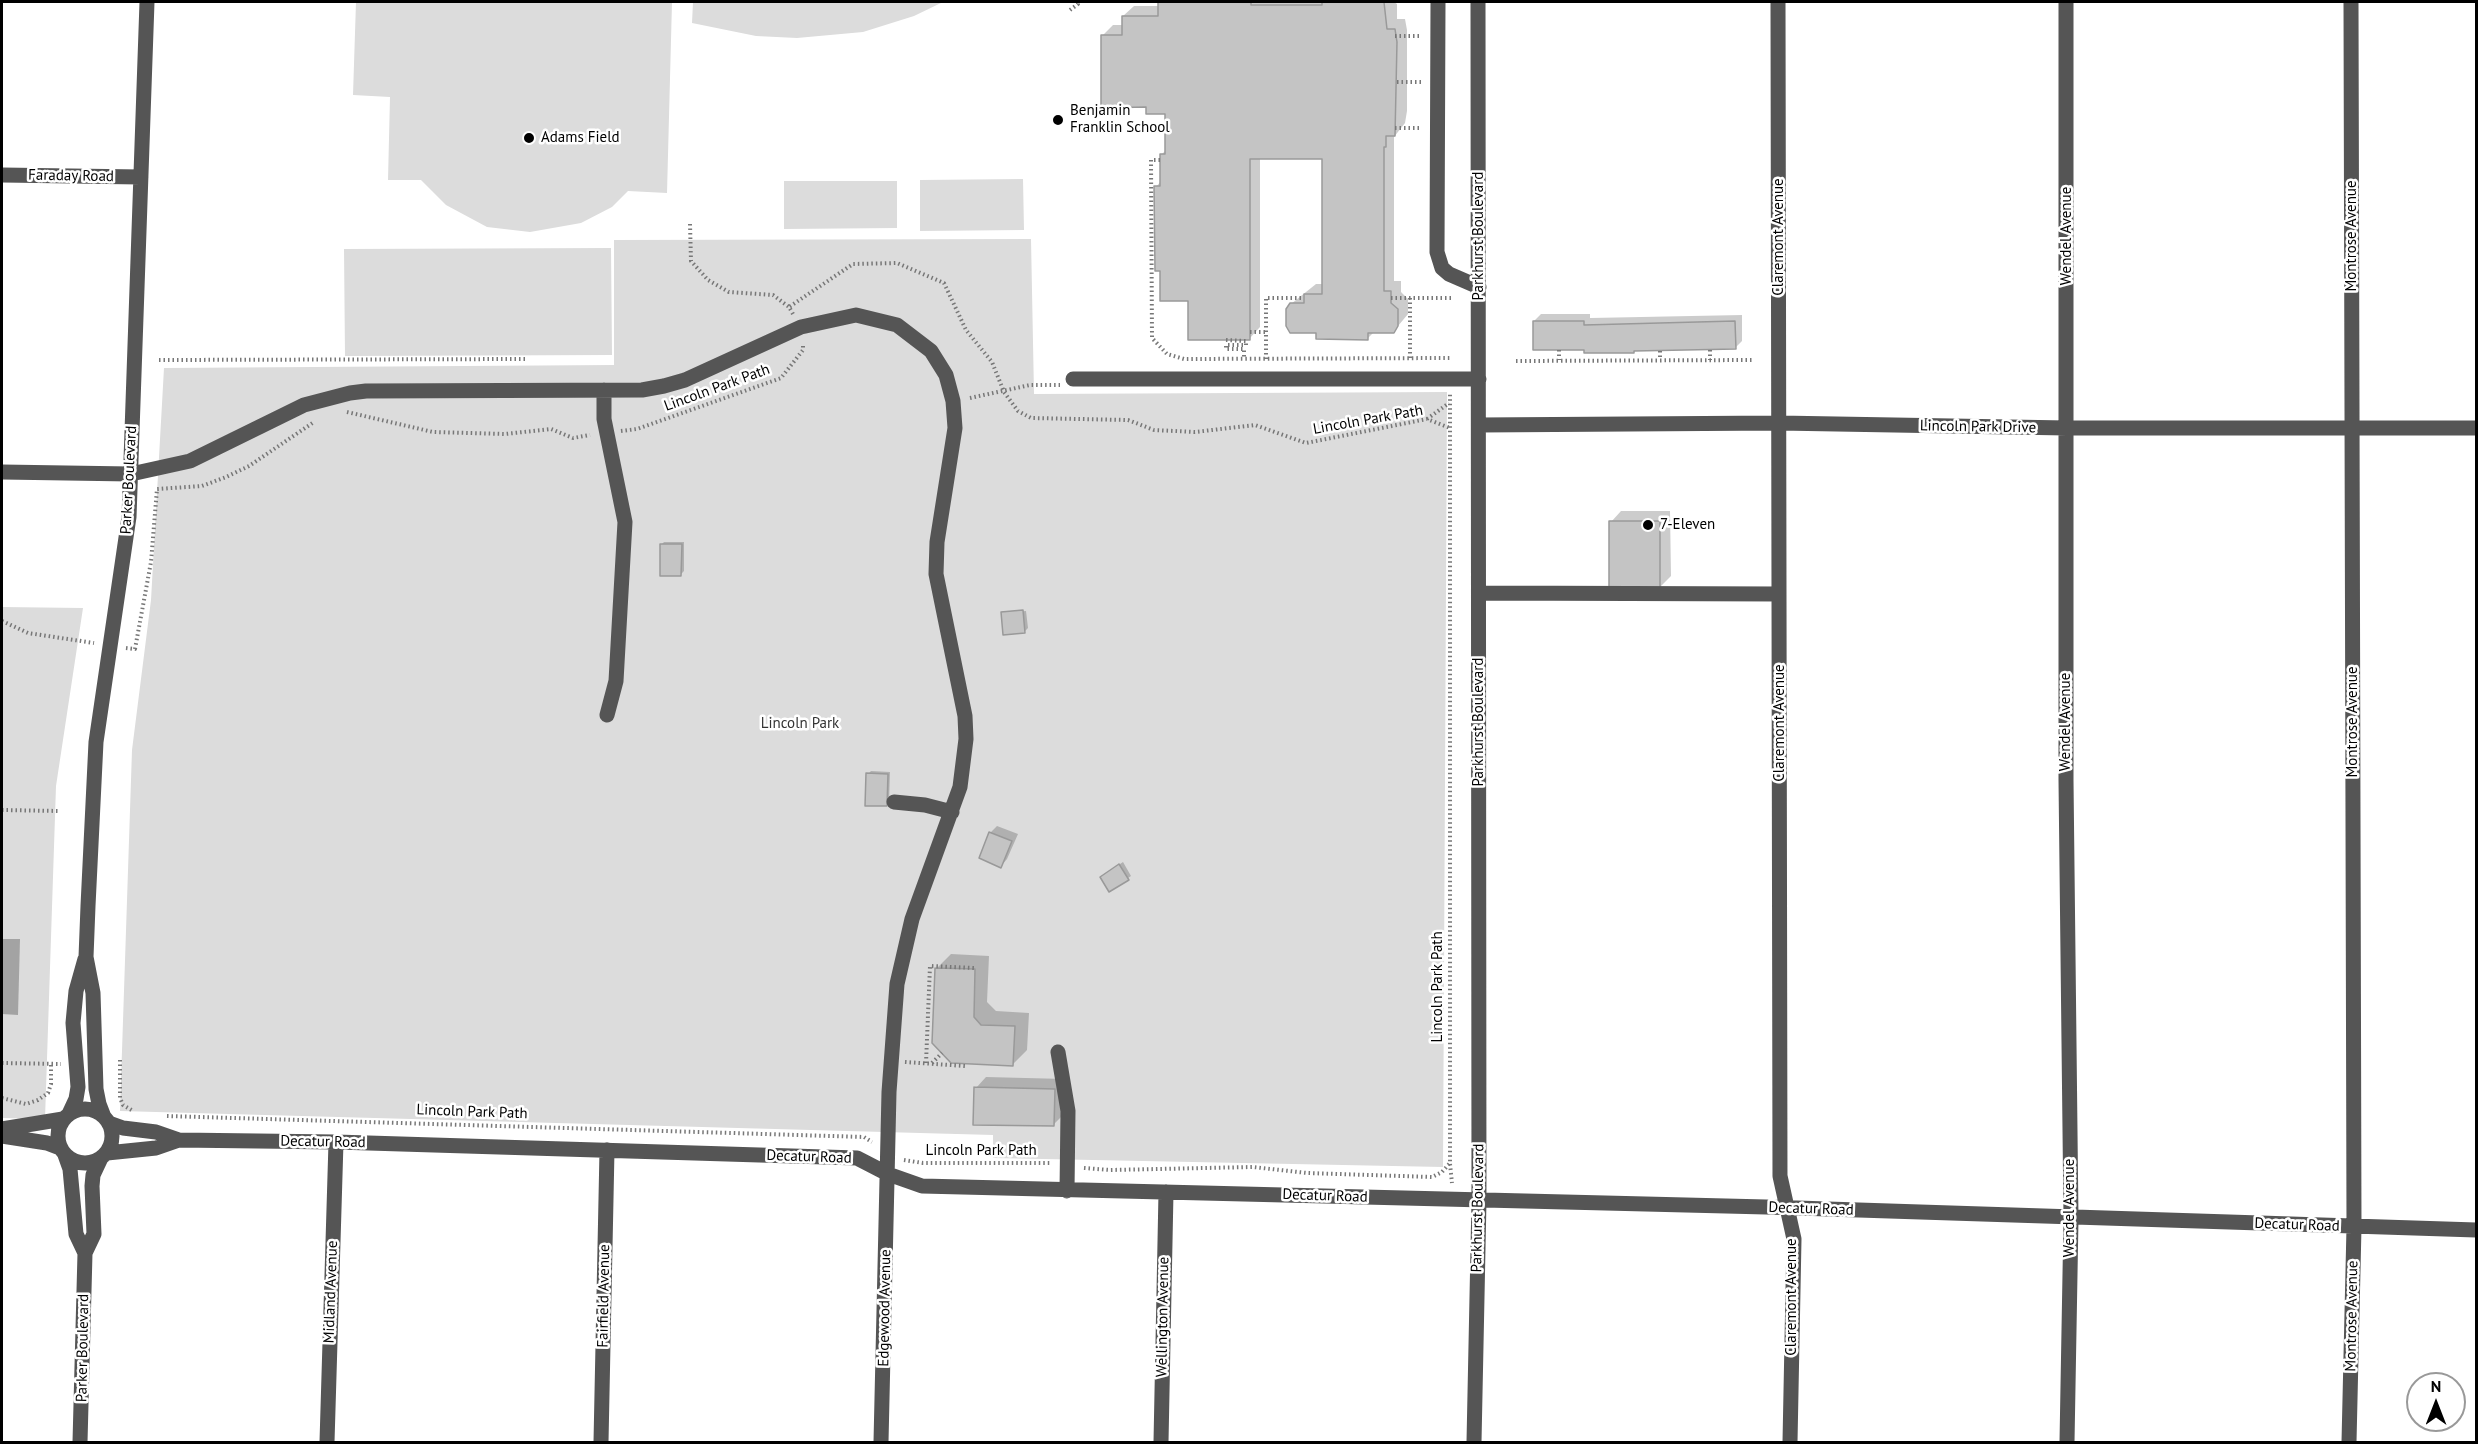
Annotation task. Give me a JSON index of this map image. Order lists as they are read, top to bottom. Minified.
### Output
{"streets":{"street":["Faraday Road","Parkhurst Boulevard","Wendel Avenue","Montrose Avenue","Claremont Avenue","Lincoln Park Drive","Parker Boulevard","Decatur Road","Midland Avenue","Fairfield Avenue","Edgewood Avenue","Wellington Avenue"],"path":["Lincoln Park Path"]},"crossings":[["Faraday Road","Parker Boulevard"],["Parkhurst Boulevard","Lincoln Park Drive"],["Parkhurst Boulevard","Decatur Road"],["Wendel Avenue","Lincoln Park Drive"],["Wendel Avenue","Decatur Road"],["Montrose Avenue","Lincoln Park Drive"],["Montrose Avenue","Decatur Road"],["Claremont Avenue","Lincoln Park Drive"],["Claremont Avenue","Decatur Road"],["Lincoln Park Path","Edgewood Avenue"],["Parker Boulevard","Decatur Road"],["Parker Boulevard","Edgewood Avenue"],["Decatur Road","Midland Avenue"],["Decatur Road","Fairfield Avenue"],["Decatur Road","Edgewood Avenue"],["Decatur Road","Wellington Avenue"]],"parks":["Lincoln Park"],"places":["Benjamin Franklin School","Adams Field","7-Eleven"],"north":"top"}
